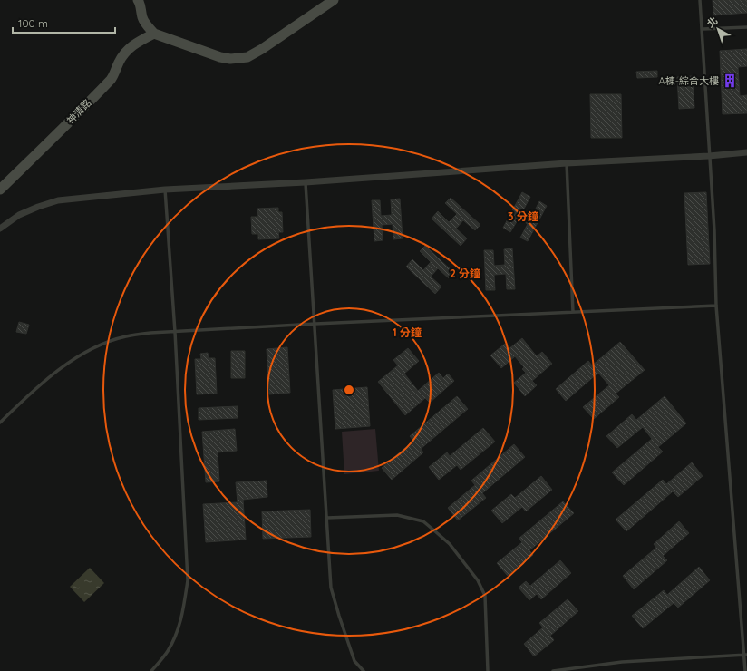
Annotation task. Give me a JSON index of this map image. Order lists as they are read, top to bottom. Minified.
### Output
{"streets":{"street":["神清路"]},"places":{"building":["A棟-綜合大樓"]},"scale_bar":"100 m","north":"top left","rings":["3 分鐘","2 分鐘","1 分鐘"]}
